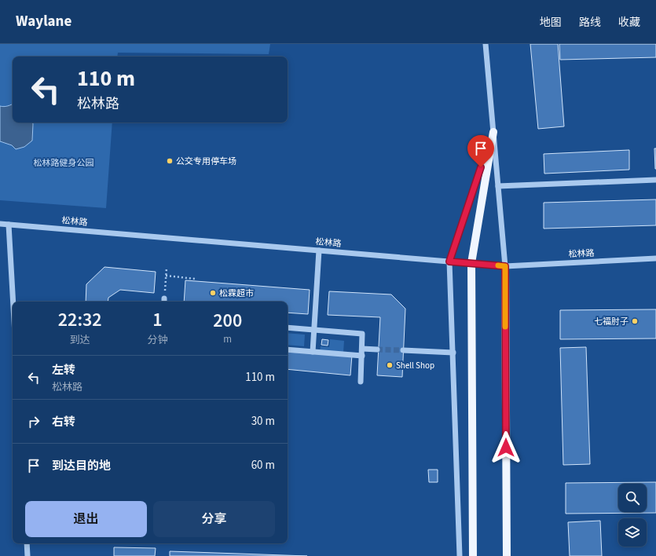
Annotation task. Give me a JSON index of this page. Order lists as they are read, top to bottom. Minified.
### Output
{"streets":{"street":["松林路"]},"parks":["松林路健身公园"],"places":["公交专用停车场","松霖超市","七福肘子","Shell Shop"],"page":{"header":"Waylane","nav":["地图","路线","收藏"],"turn":["110 m","松林路"],"eta":["22:32","到达","1","分钟","200","m"],"list":[{"name":"左转","note":"松林路","value":"110 m"},{"name":"右转","value":"30 m"},{"name":"到达目的地","value":"60 m"}],"buttons":["退出","分享"]}}
